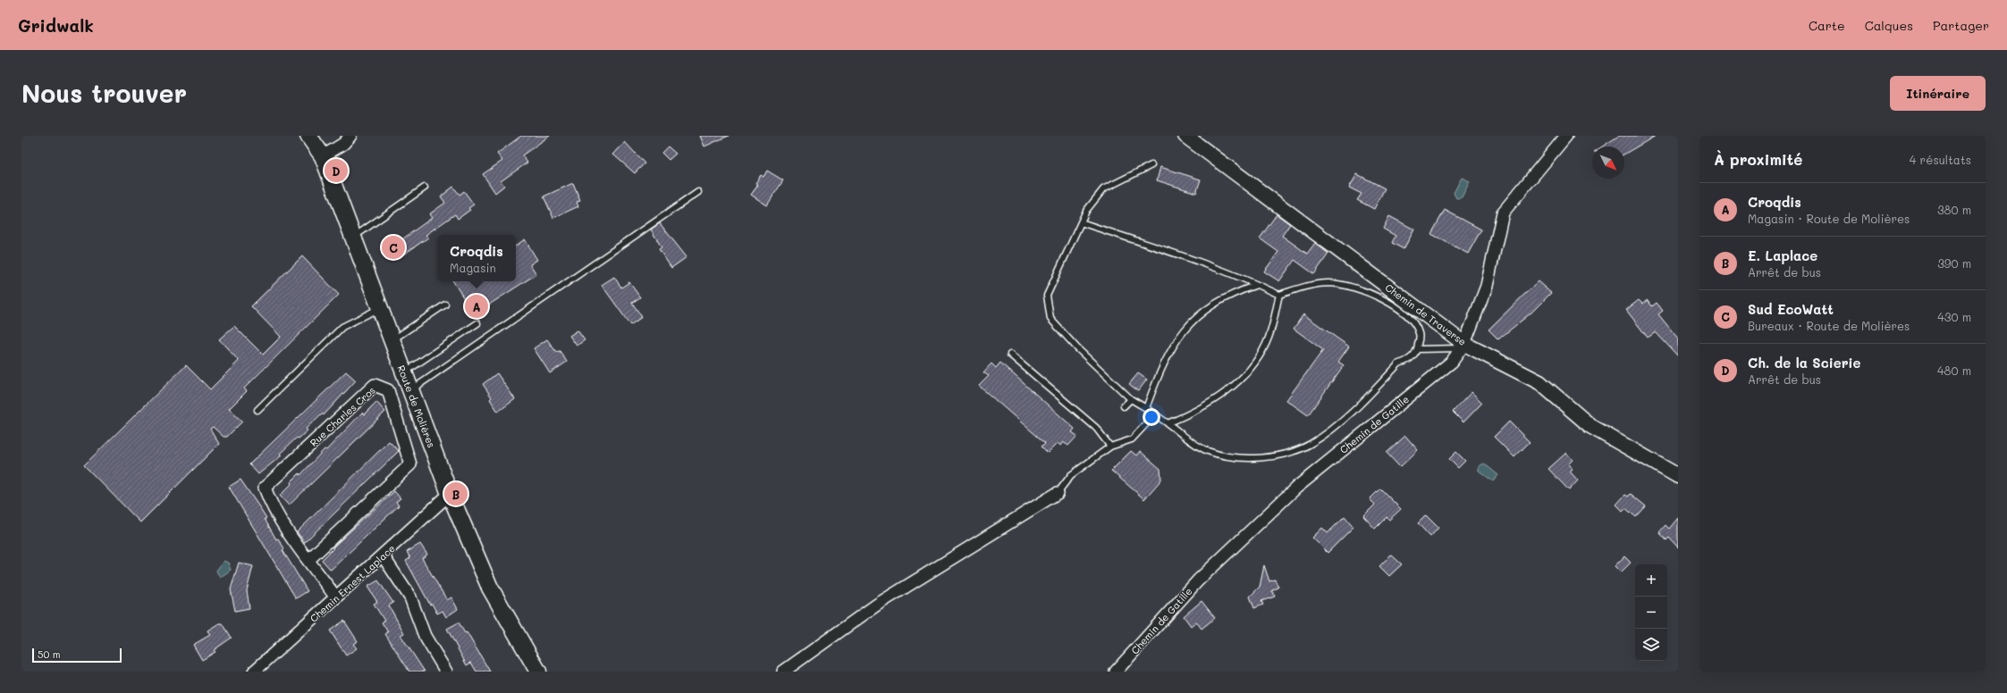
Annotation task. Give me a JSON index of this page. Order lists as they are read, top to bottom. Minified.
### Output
{"streets":{"main road":["Route de Molières"],"street":["Chemin de Traverse","Rue Charles Cros","Chemin de Gatille","Chemin Ernest Laplace"]},"crossings":[["Chemin de Traverse","Chemin de Gatille"],["Route de Molières","Chemin Ernest Laplace"],["Rue Charles Cros","Chemin Ernest Laplace"]],"scale_bar":"50 m","north":"bottom right","page":{"header":"Gridwalk","nav":["Carte","Calques","Partager"],"buttons":"Itinéraire","title":"Nous trouver","heading":["À proximité","4 résultats"],"pins":["D","C","A","B"],"list":[{"mark":"A","name":"Croqdis","note":"Magasin · Route de Molières","value":"380 m"},{"mark":"B","name":"E. Laplace","note":"Arrêt de bus","value":"390 m"},{"mark":"C","name":"Sud EcoWatt","note":"Bureaux · Route de Molières","value":"430 m"},{"mark":"D","name":"Ch. de la Scierie","note":"Arrêt de bus","value":"480 m"}],"popup":["Croqdis","Magasin"],"map_buttons":["+","−"],"scale":"50 m"}}
